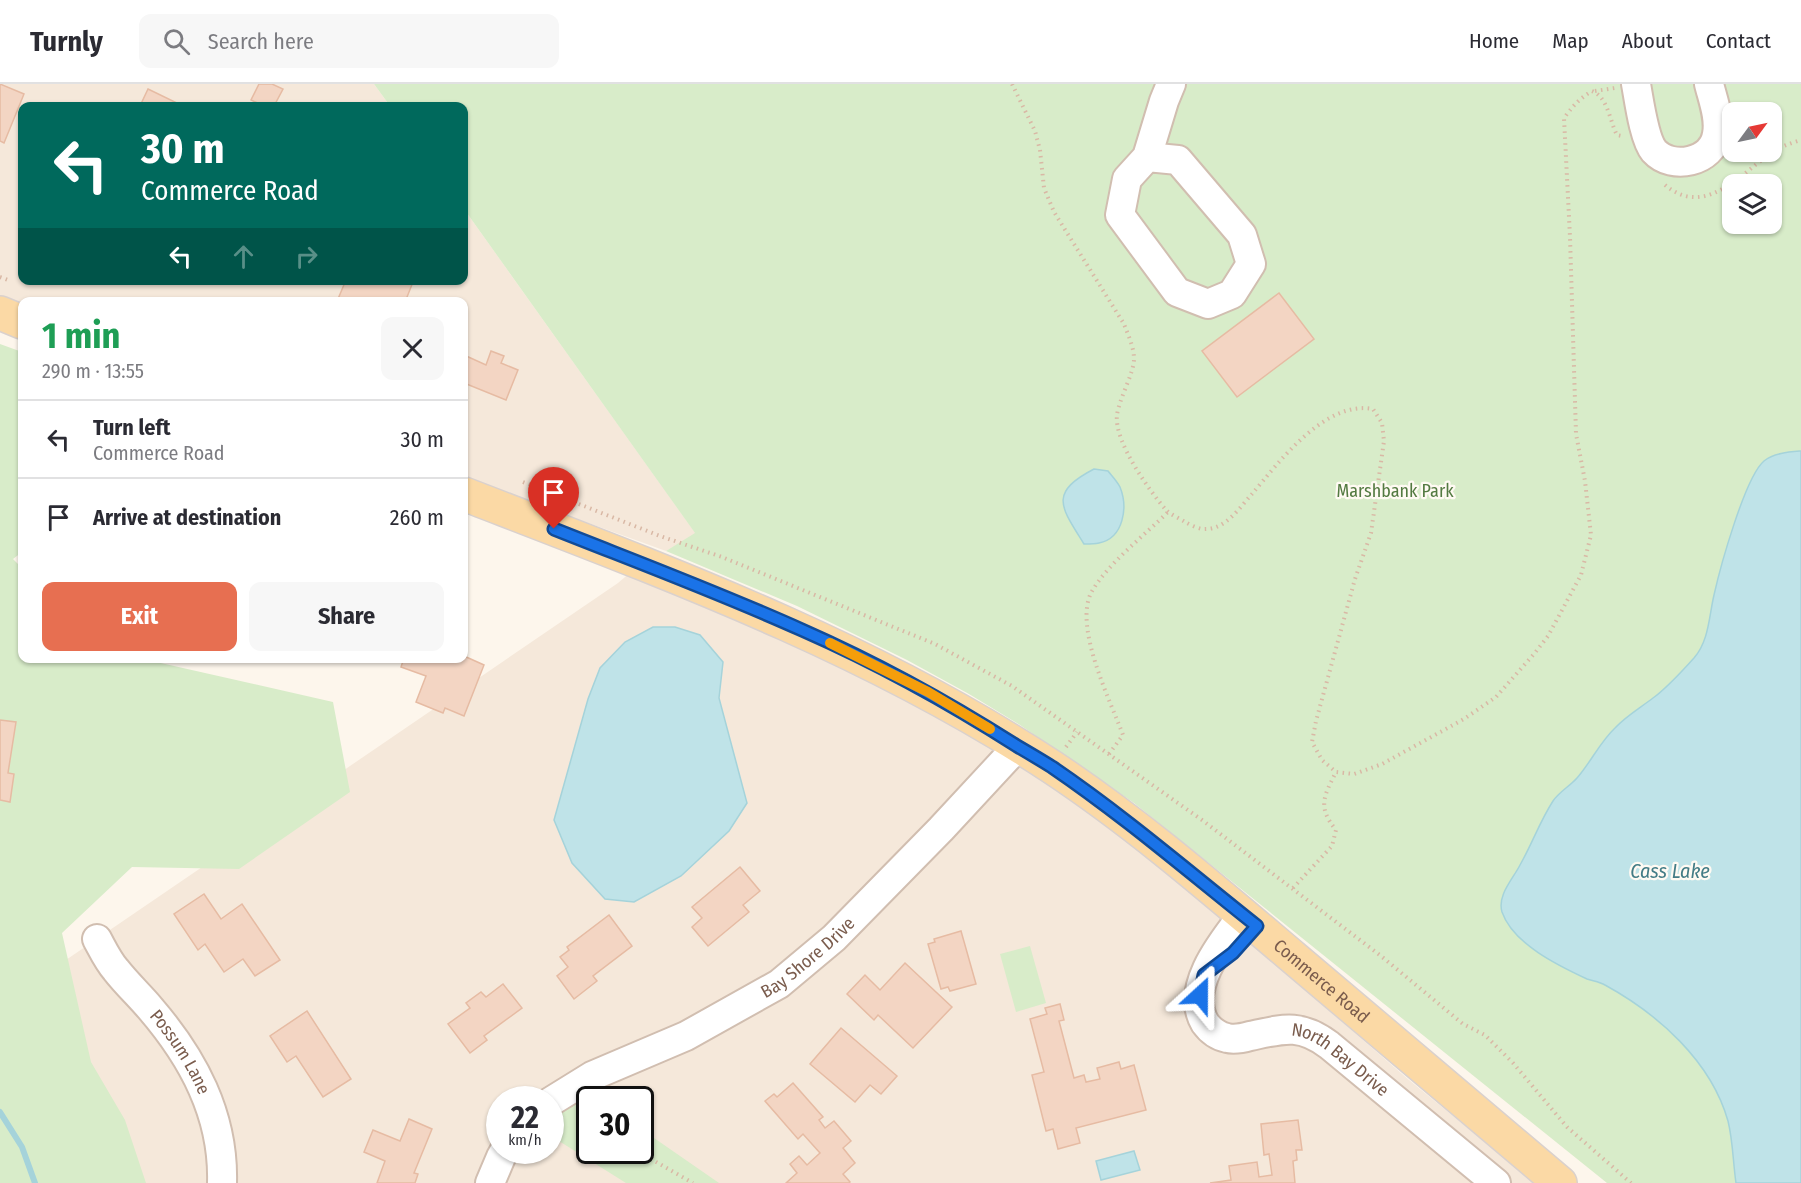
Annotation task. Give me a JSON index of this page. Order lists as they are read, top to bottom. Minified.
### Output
{"streets":{"main road":["Commerce Road"],"street":["Bay Shore Drive","Possum Lane","North Bay Drive"]},"crossings":[["Bay Shore Drive","Commerce Road"],["Commerce Road","North Bay Drive"]],"water":["Cass Lake"],"parks":["Marshbank Park"],"north":"top right","page":{"header":"Turnly","search":"Search here","nav":["Home","Map","About","Contact"],"turn":["30 m","Commerce Road"],"heading":["1 min","290 m · 13:55"],"list":[{"name":"Turn left","note":"Commerce Road","value":"30 m"},{"name":"Arrive at destination","value":"260 m"}],"buttons":["Exit","Share"],"speed":"22 km/h","limit":"30"}}
